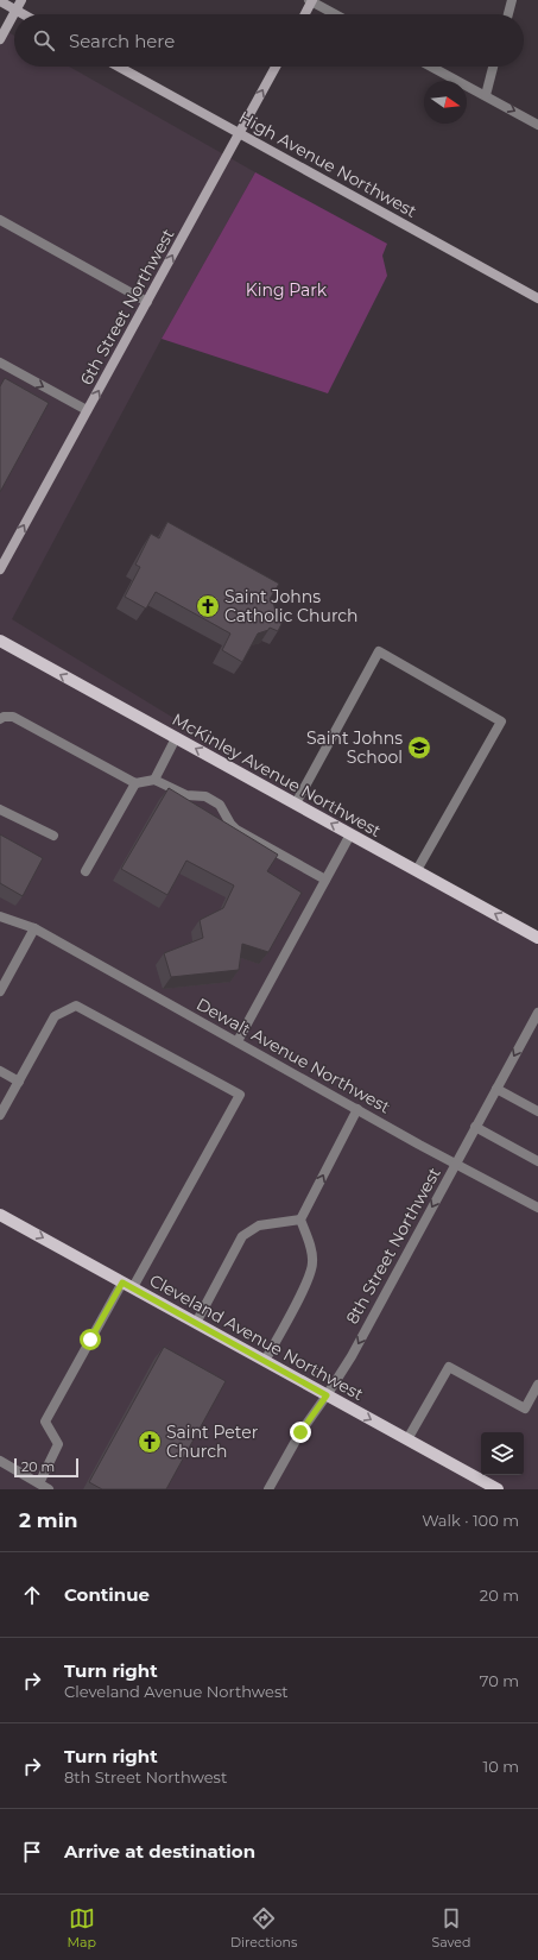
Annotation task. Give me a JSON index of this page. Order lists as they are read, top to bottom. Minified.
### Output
{"streets":{"main road":["High Avenue Northwest","6th Street Northwest","McKinley Avenue Northwest","Cleveland Avenue Northwest"],"street":["Dewalt Avenue Northwest","8th Street Northwest"]},"crossings":[["High Avenue Northwest","6th Street Northwest"],["Dewalt Avenue Northwest","8th Street Northwest"],["8th Street Northwest","Cleveland Avenue Northwest"]],"one_way":["6th Street Northwest","McKinley Avenue Northwest","Cleveland Avenue Northwest"],"parks":["King Park"],"places":{"church":["Saint Johns Catholic Church","Saint Peter Church"],"school or university":["Saint Johns School"]},"scale_bar":"20 m","north":"right","page":{"search":"Search here","scale":"20 m","heading":["2 min","Walk · 100 m"],"list":[["Continue","20 m"],["Turn right","Cleveland Avenue Northwest","70 m"],["Turn right","8th Street Northwest","10 m"],"Arrive at destination"],"nav":["Map","Directions","Saved"]}}
